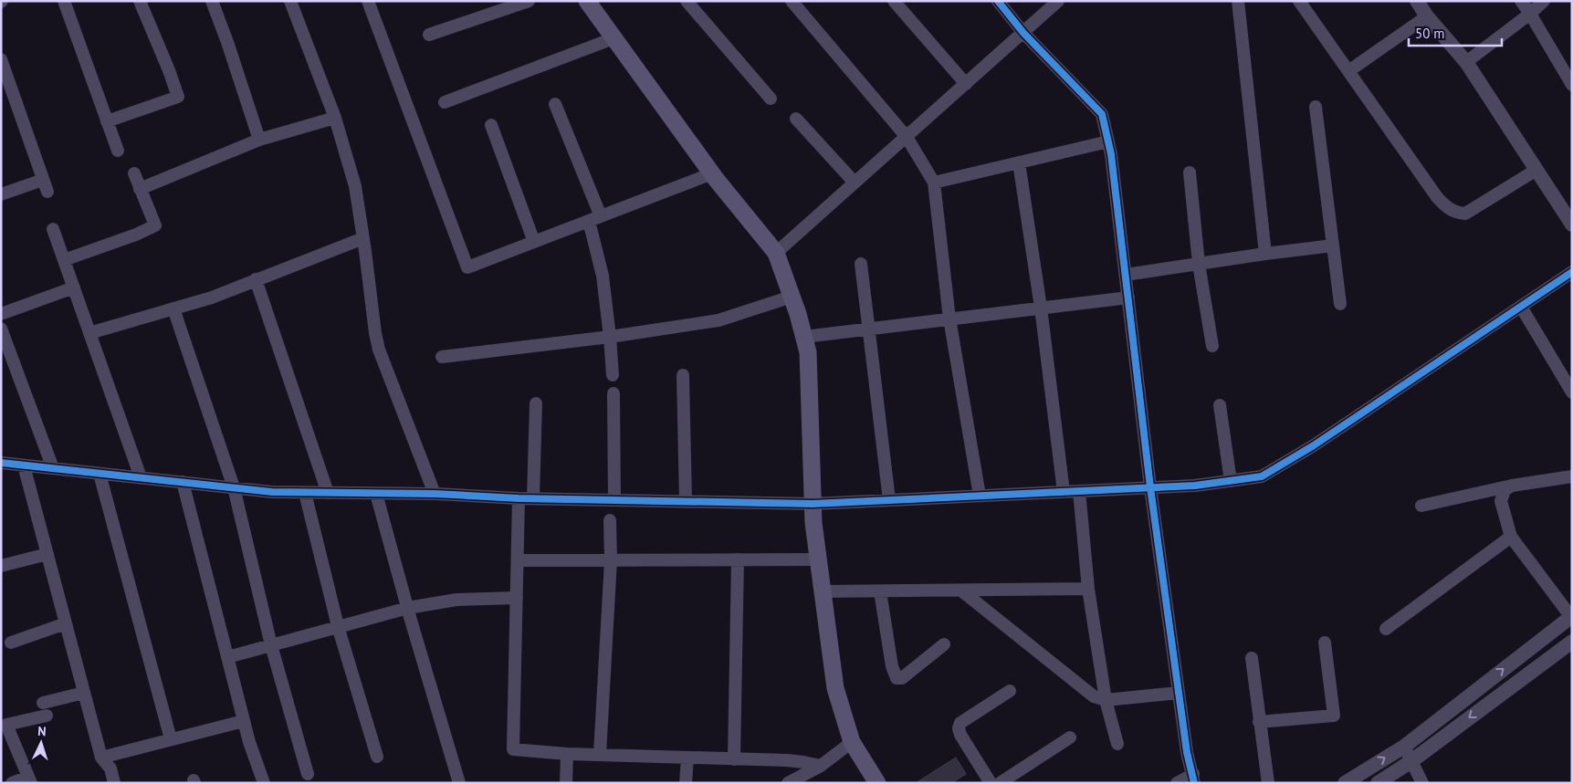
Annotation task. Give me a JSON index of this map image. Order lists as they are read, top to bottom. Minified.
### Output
{"scale_bar":"50 m","north":"top"}
